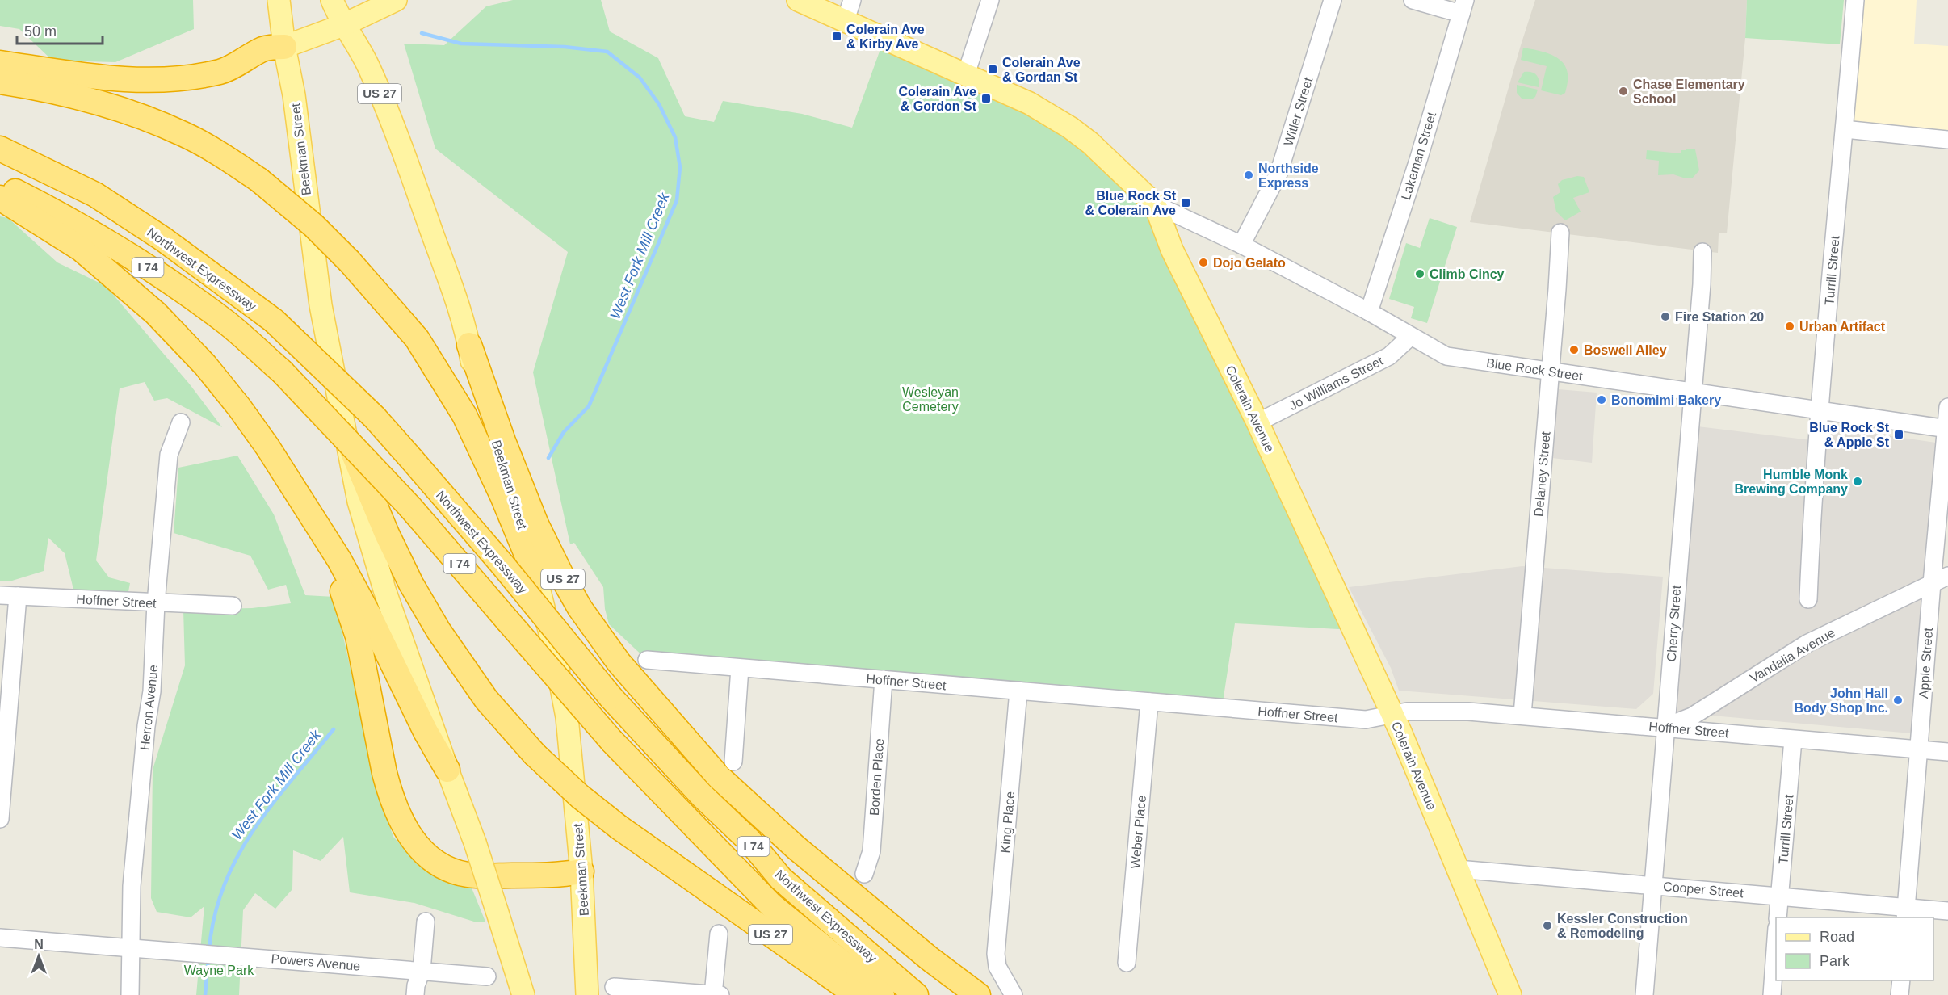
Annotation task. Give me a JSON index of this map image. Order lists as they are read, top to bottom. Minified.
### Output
{"streets":{"highway":["US 27","I 74","Northwest Expressway"],"main road":["Beekman Street","Colerain Avenue"],"street":["Witler Street","Lakeman Street","Turrill Street","Blue Rock Street","Jo Williams Street","Delaney Street","Hoffner Street","Cherry Street","Vandalia Avenue","Apple Street","Herron Avenue","Borden Place","King Place","Weber Place","Cooper Street","Powers Avenue"]},"crossings":[["US 27","Beekman Street"],["Witler Street","Blue Rock Street"],["Lakeman Street","Blue Rock Street"],["Turrill Street","Blue Rock Street"],["Turrill Street","Hoffner Street"],["Turrill Street","Cooper Street"],["Blue Rock Street","Jo Williams Street"],["Blue Rock Street","Colerain Avenue"],["Blue Rock Street","Delaney Street"],["Blue Rock Street","Cherry Street"],["Blue Rock Street","Apple Street"],["Jo Williams Street","Colerain Avenue"],["Colerain Avenue","Hoffner Street"],["Colerain Avenue","Cooper Street"],["Delaney Street","Hoffner Street"],["Hoffner Street","Cherry Street"],["Hoffner Street","Vandalia Avenue"],["Hoffner Street","Apple Street"],["Hoffner Street","Herron Avenue"],["Hoffner Street","Borden Place"],["Hoffner Street","King Place"],["Hoffner Street","Weber Place"],["Cherry Street","Vandalia Avenue"],["Cherry Street","Cooper Street"],["Vandalia Avenue","Apple Street"],["Apple Street","Cooper Street"],["Herron Avenue","Powers Avenue"]],"water":["West Fork Mill Creek"],"parks":["Wesleyan Cemetery","Wayne Park"],"places":{"transit":["Colerain Ave & Kirby Ave","Colerain Ave & Gordan St","Colerain Ave & Gordon St","Blue Rock St & Colerain Ave","Blue Rock St & Apple St"],"other":["Chase Elementary School","Northside Express","Dojo Gelato","Climb Cincy","Fire Station 20","Urban Artifact","Boswell Alley","Bonomimi Bakery","Humble Monk Brewing Company","John Hall Body Shop Inc.","Kessler Construction & Remodeling"]},"legend":["Road","Park"],"scale_bar":"50 m","north":"top"}
